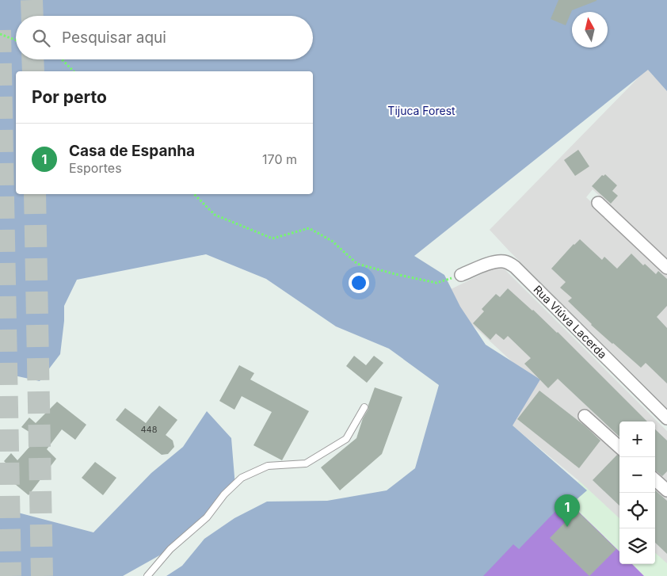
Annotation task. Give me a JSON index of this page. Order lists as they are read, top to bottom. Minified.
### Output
{"streets":{"street":["Rua Viúva Lacerda"]},"parks":["Tijuca Forest"],"house_numbers":["448"],"north":"top","page":{"search":"Pesquisar aqui","heading":"Por perto","list":[{"mark":"1","name":"Casa de Espanha","note":"Esportes","value":"170 m"}],"map_buttons":["+","−"],"pins":"1"}}
